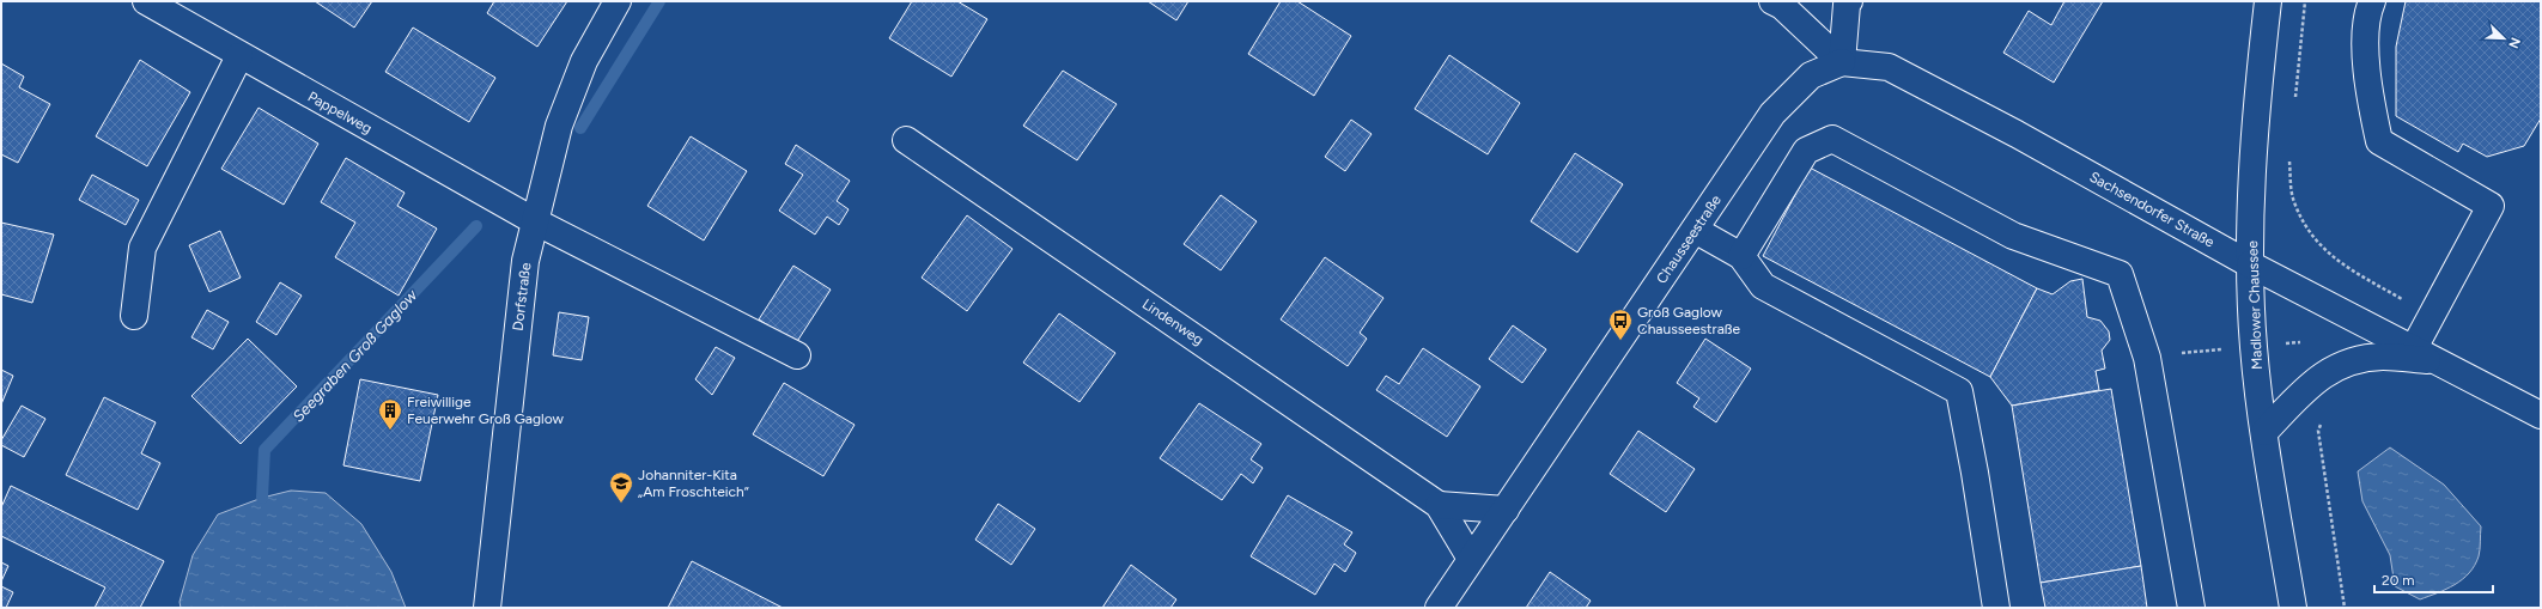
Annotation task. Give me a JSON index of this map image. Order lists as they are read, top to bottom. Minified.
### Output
{"streets":{"street":["Pappelweg","Sachsendorfer Straße","Chausseestraße","Dorfstraße","Madlower Chaussee","Lindenweg"]},"crossings":[["Pappelweg","Dorfstraße"],["Sachsendorfer Straße","Chausseestraße"],["Sachsendorfer Straße","Madlower Chaussee"],["Chausseestraße","Lindenweg"]],"water":["Seegraben Groß Gaglow"],"places":{"bus stop":["Groß Gaglow Chausseestraße"],"building":["Freiwillige Feuerwehr Groß Gaglow"],"school or university":["Johanniter-Kita „Am Froschteich“"]},"scale_bar":"20 m","north":"bottom right"}
